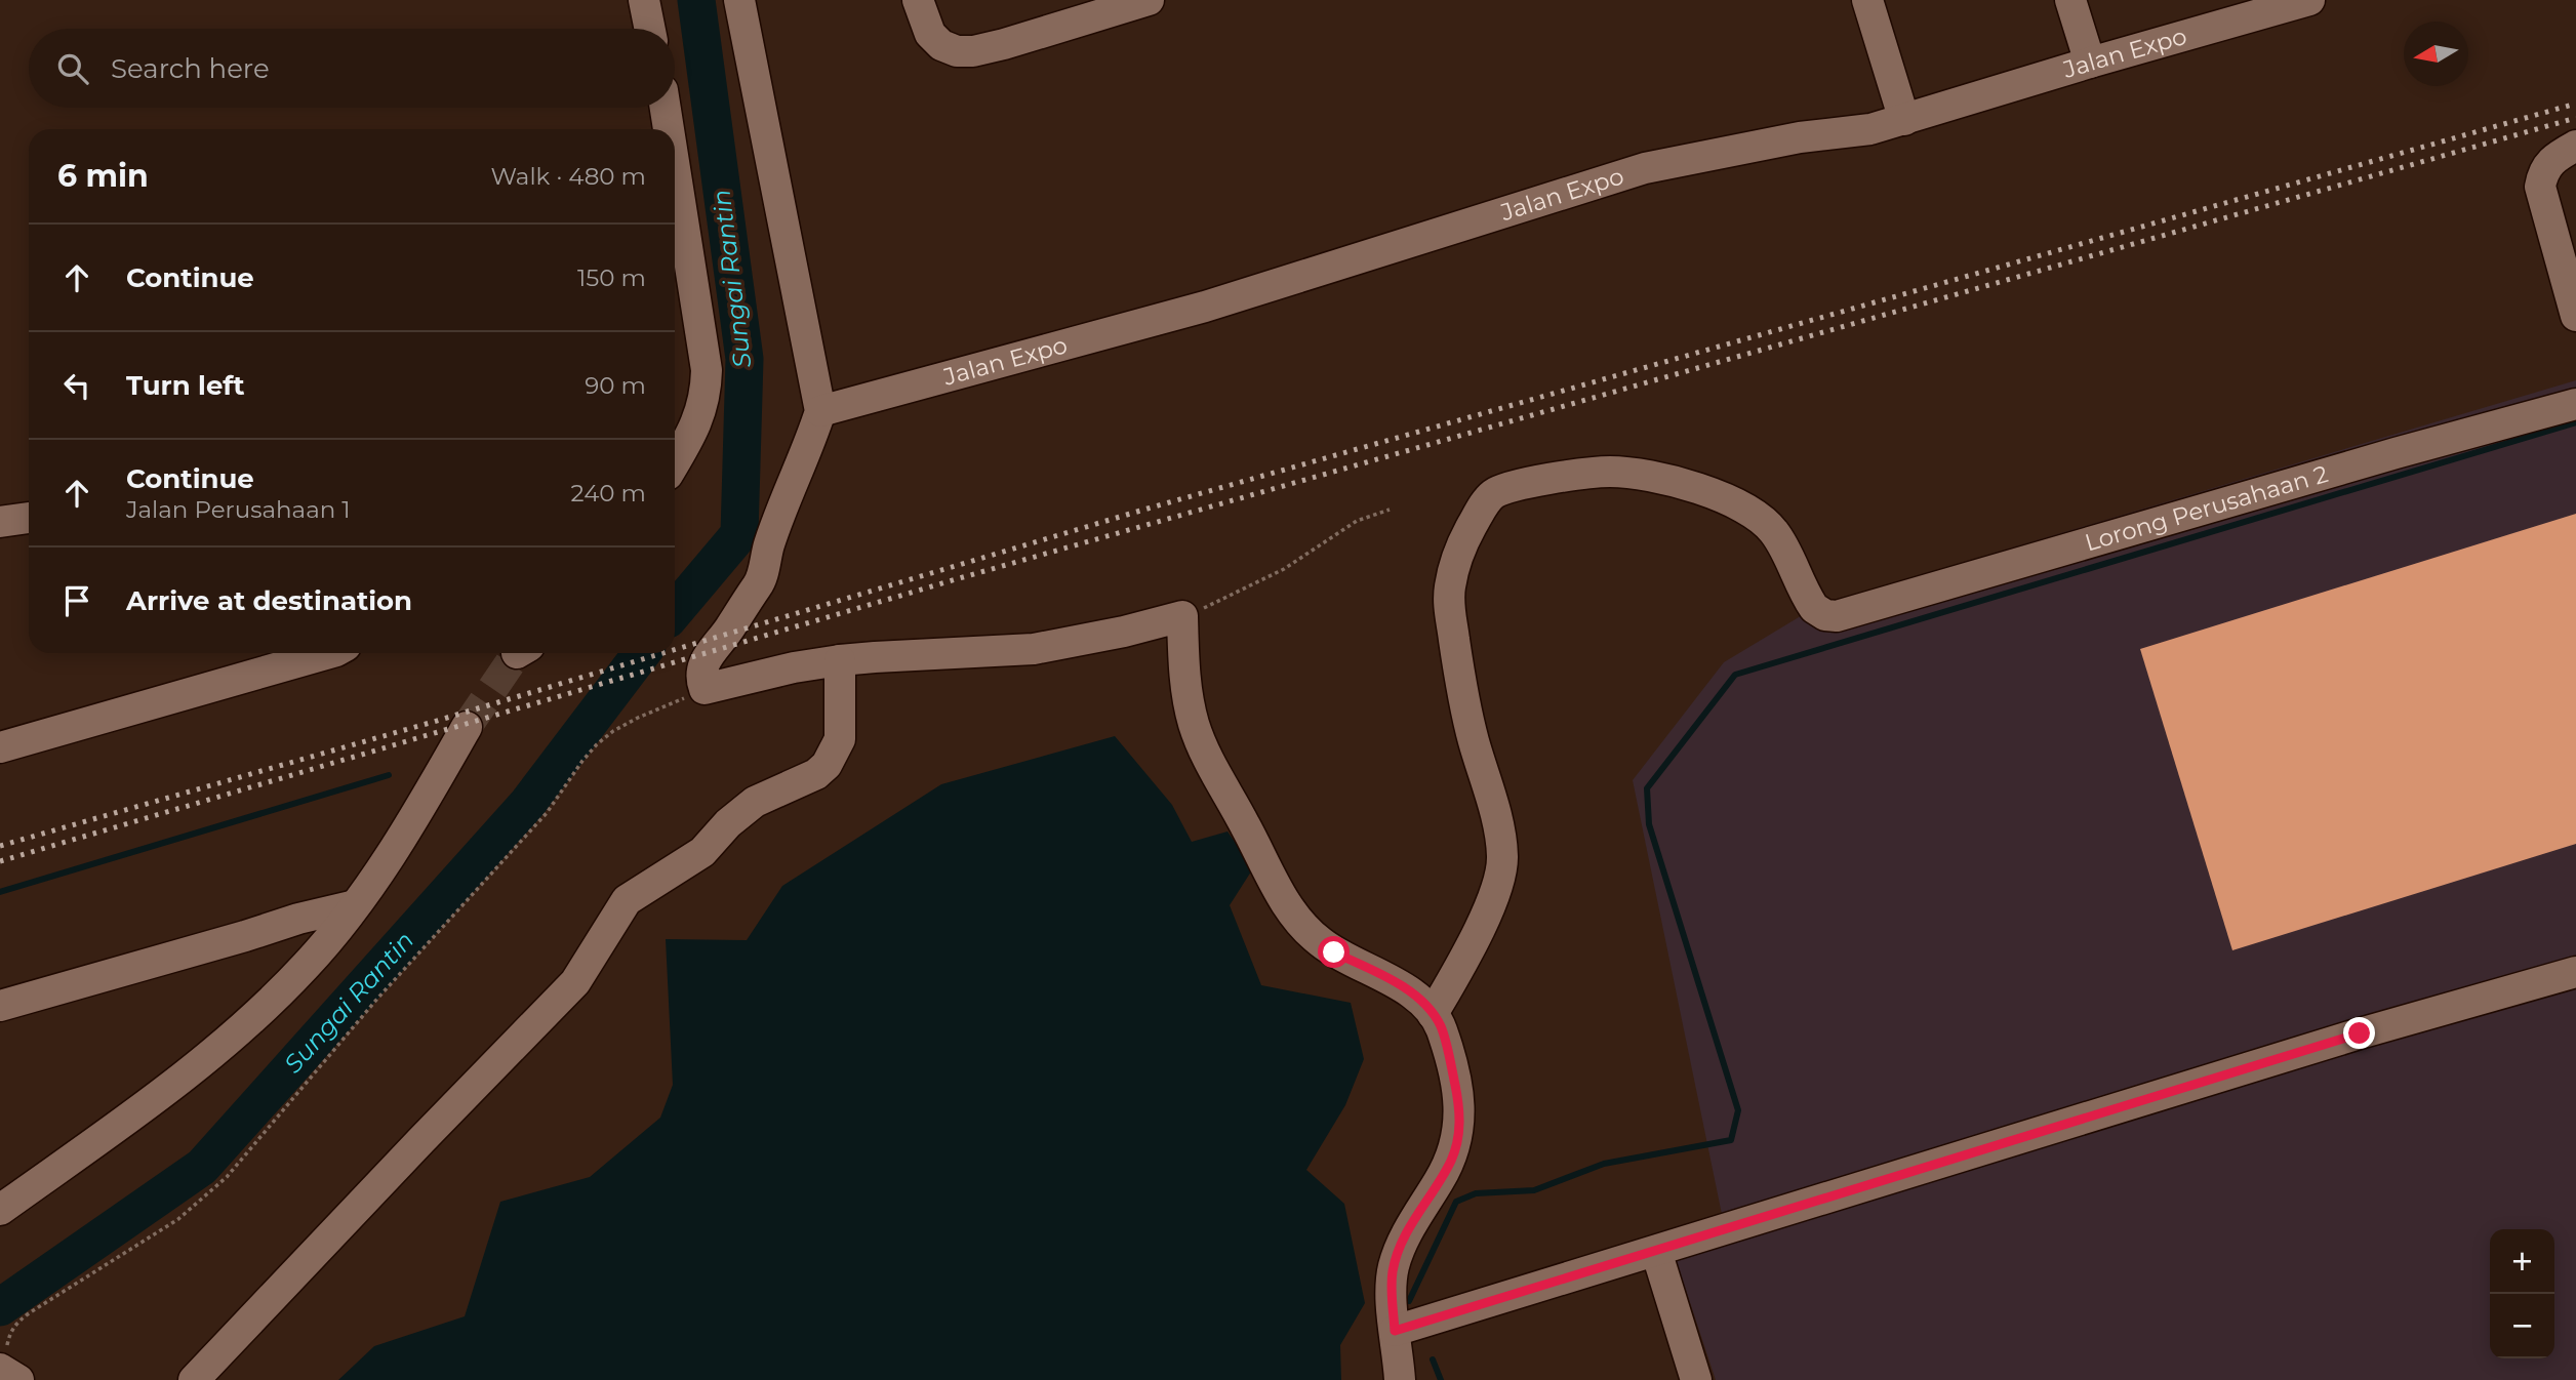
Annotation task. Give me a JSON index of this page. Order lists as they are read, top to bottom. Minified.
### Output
{"streets":{"street":["Jalan Expo","Lorong Perusahaan 2"]},"water":["Sungai Rantin"],"north":"left","page":{"search":"Search here","heading":["6 min","Walk · 480 m"],"list":[["Continue","150 m"],["Turn left","90 m"],["Continue","Jalan Perusahaan 1","240 m"],"Arrive at destination"],"map_buttons":["+","−"]}}
